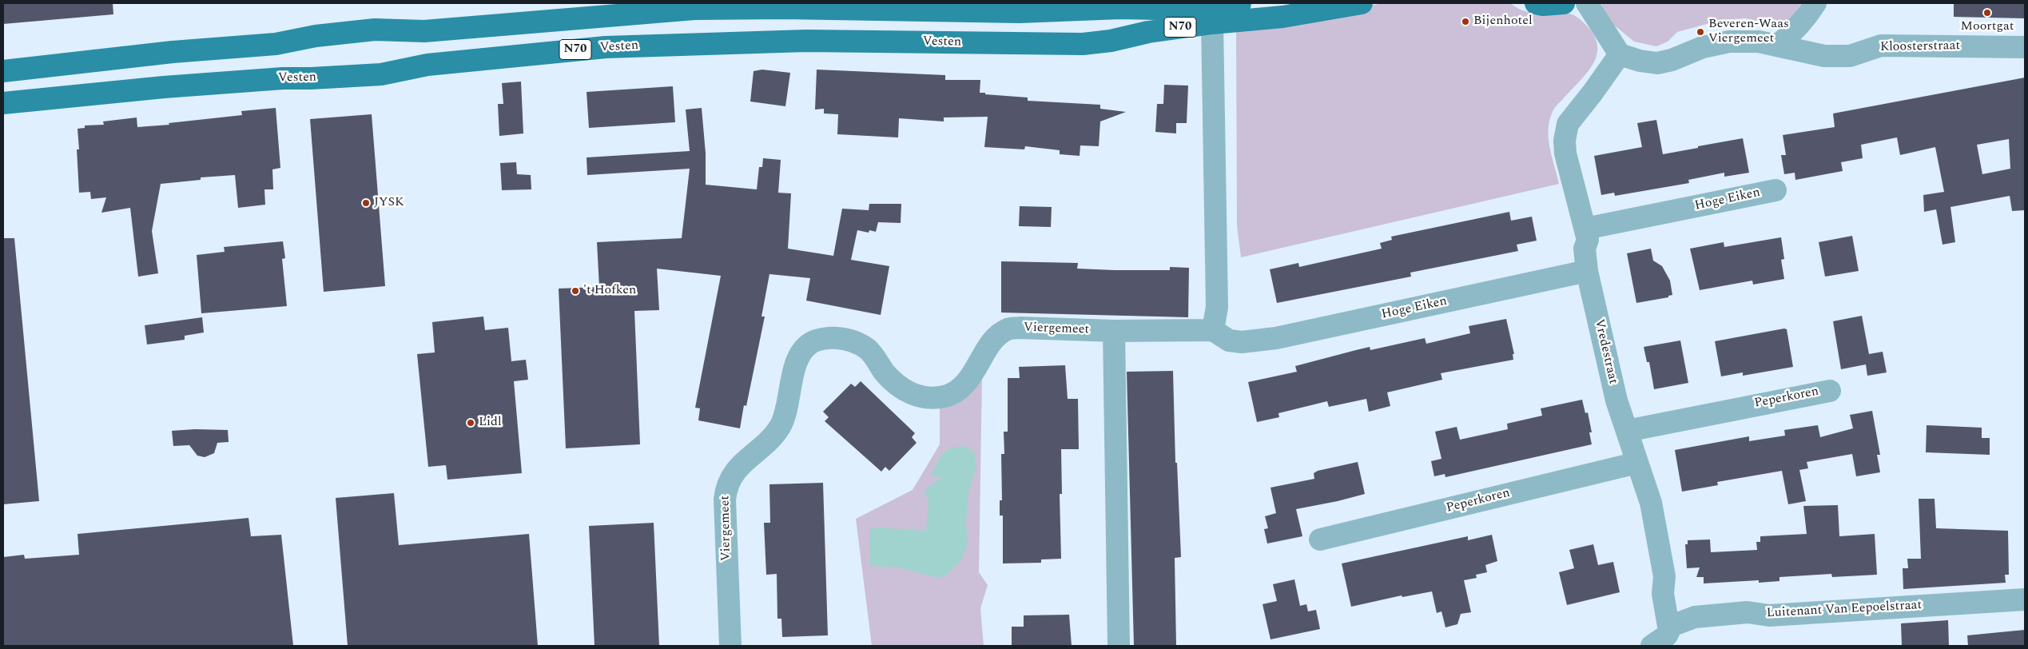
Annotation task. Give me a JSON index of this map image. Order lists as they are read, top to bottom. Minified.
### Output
{"streets":{"main road":["N70","Vesten"],"street":["Kloosterstraat","Hoge Eiken","Viergemeet","Vredestraat","Peperkoren","Luitenant Van Eepoelstraat"]},"crossings":[["N70","Vesten"],["Kloosterstraat","Vredestraat"],["Hoge Eiken","Viergemeet"],["Hoge Eiken","Vredestraat"],["Vredestraat","Peperkoren"],["Vredestraat","Luitenant Van Eepoelstraat"]],"places":["Moortgat","Bijenhotel","Beveren-Waas Viergemeet","JYSK","'t Hofken","Lidl"]}
